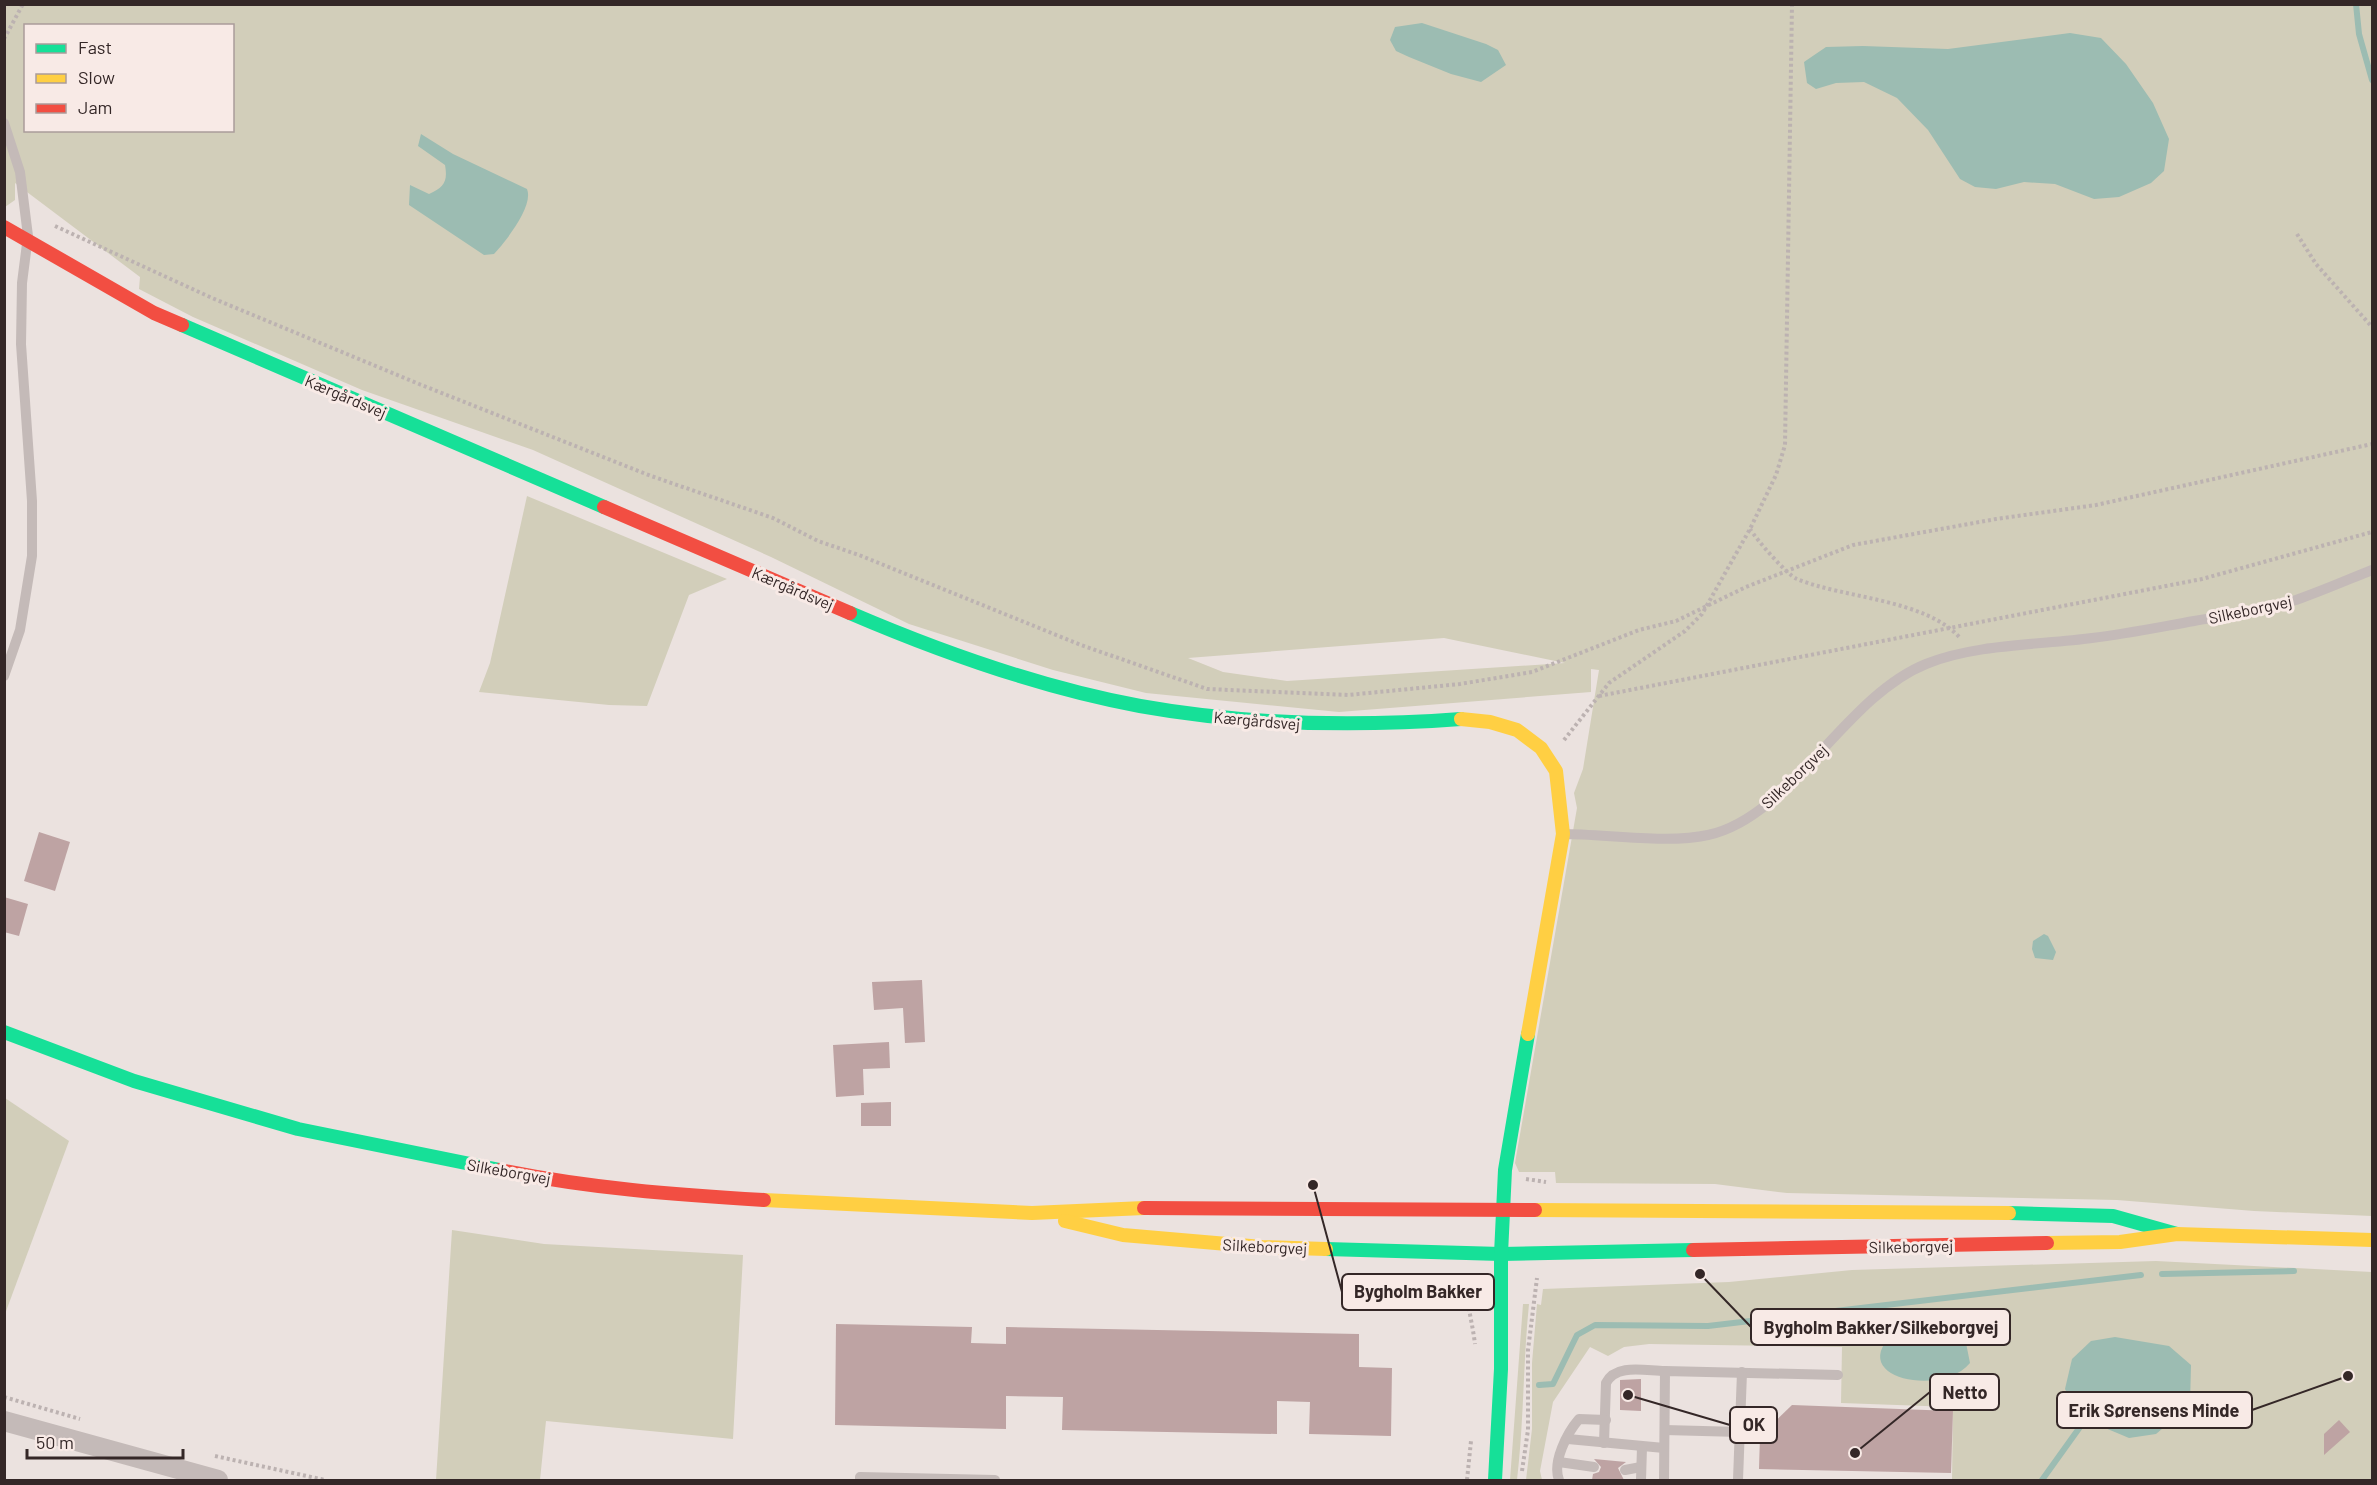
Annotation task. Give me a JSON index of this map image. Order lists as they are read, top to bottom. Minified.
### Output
{"streets":{"main road":["Kærgårdsvej","Silkeborgvej"]},"crossings":[["Kærgårdsvej","Silkeborgvej"]],"places":["Bygholm Bakker","Bygholm Bakker/Silkeborgvej","Erik Sørensens Minde","OK","Netto"],"legend":["Fast","Slow","Jam"],"scale_bar":"50 m"}
